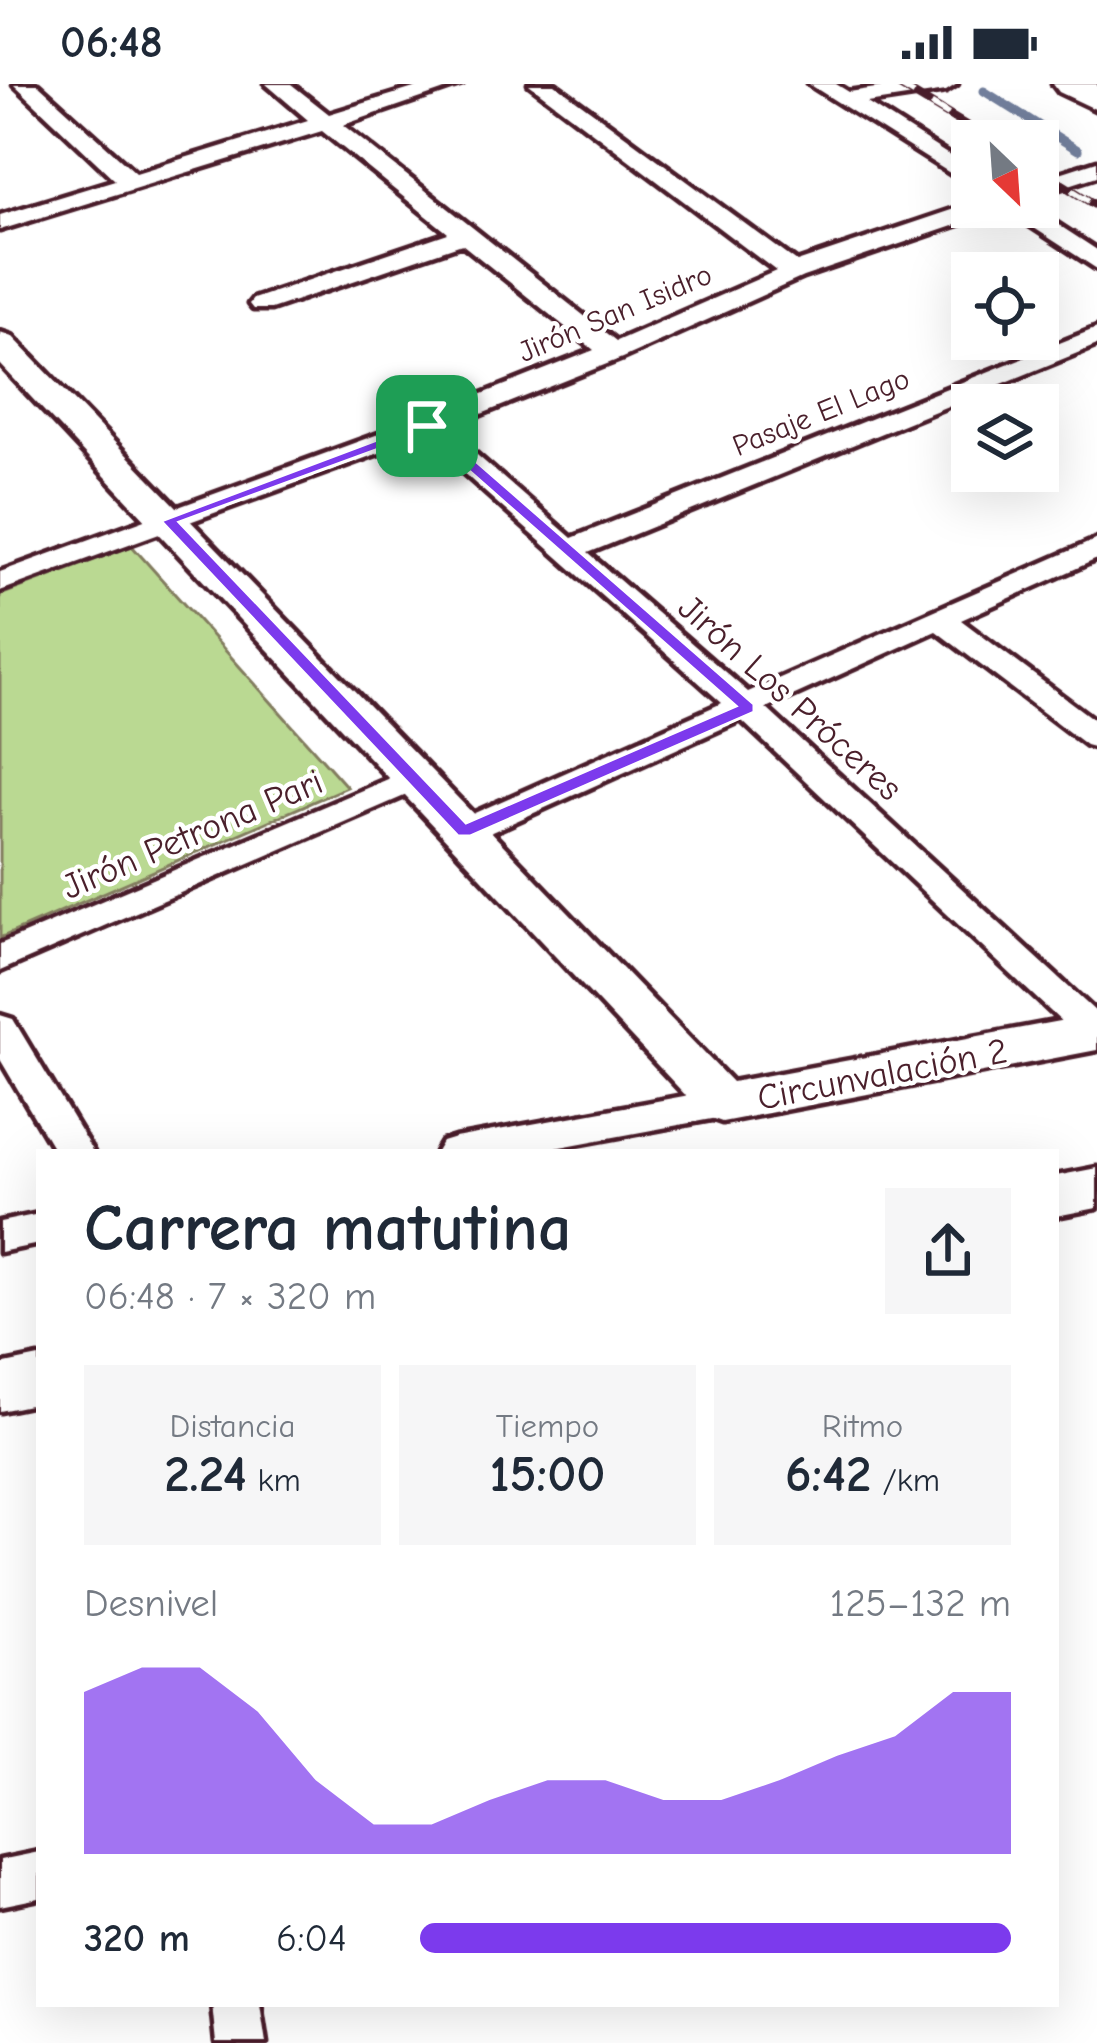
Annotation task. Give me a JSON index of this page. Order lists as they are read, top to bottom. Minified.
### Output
{"streets":{"street":["Jirón San Isidro","Pasaje El Lago","Jirón Los Próceres","Jirón Petrona Pari","Circunvalación 2"]},"crossings":[["Jirón San Isidro","Jirón Los Próceres"],["Pasaje El Lago","Jirón Los Próceres"],["Jirón Los Próceres","Circunvalación 2"]],"north":"bottom right","page":{"status":"06:48","heading":["Carrera matutina","06:48 · 7 × 320 m"],"stats":[["Distancia","2.24 km"],["Tiempo","15:00"],["Ritmo","6:42 /km"]],"chart":["Desnivel","125–132 m"],"list":[{"name":"320 m","note":"6:04"}]}}
